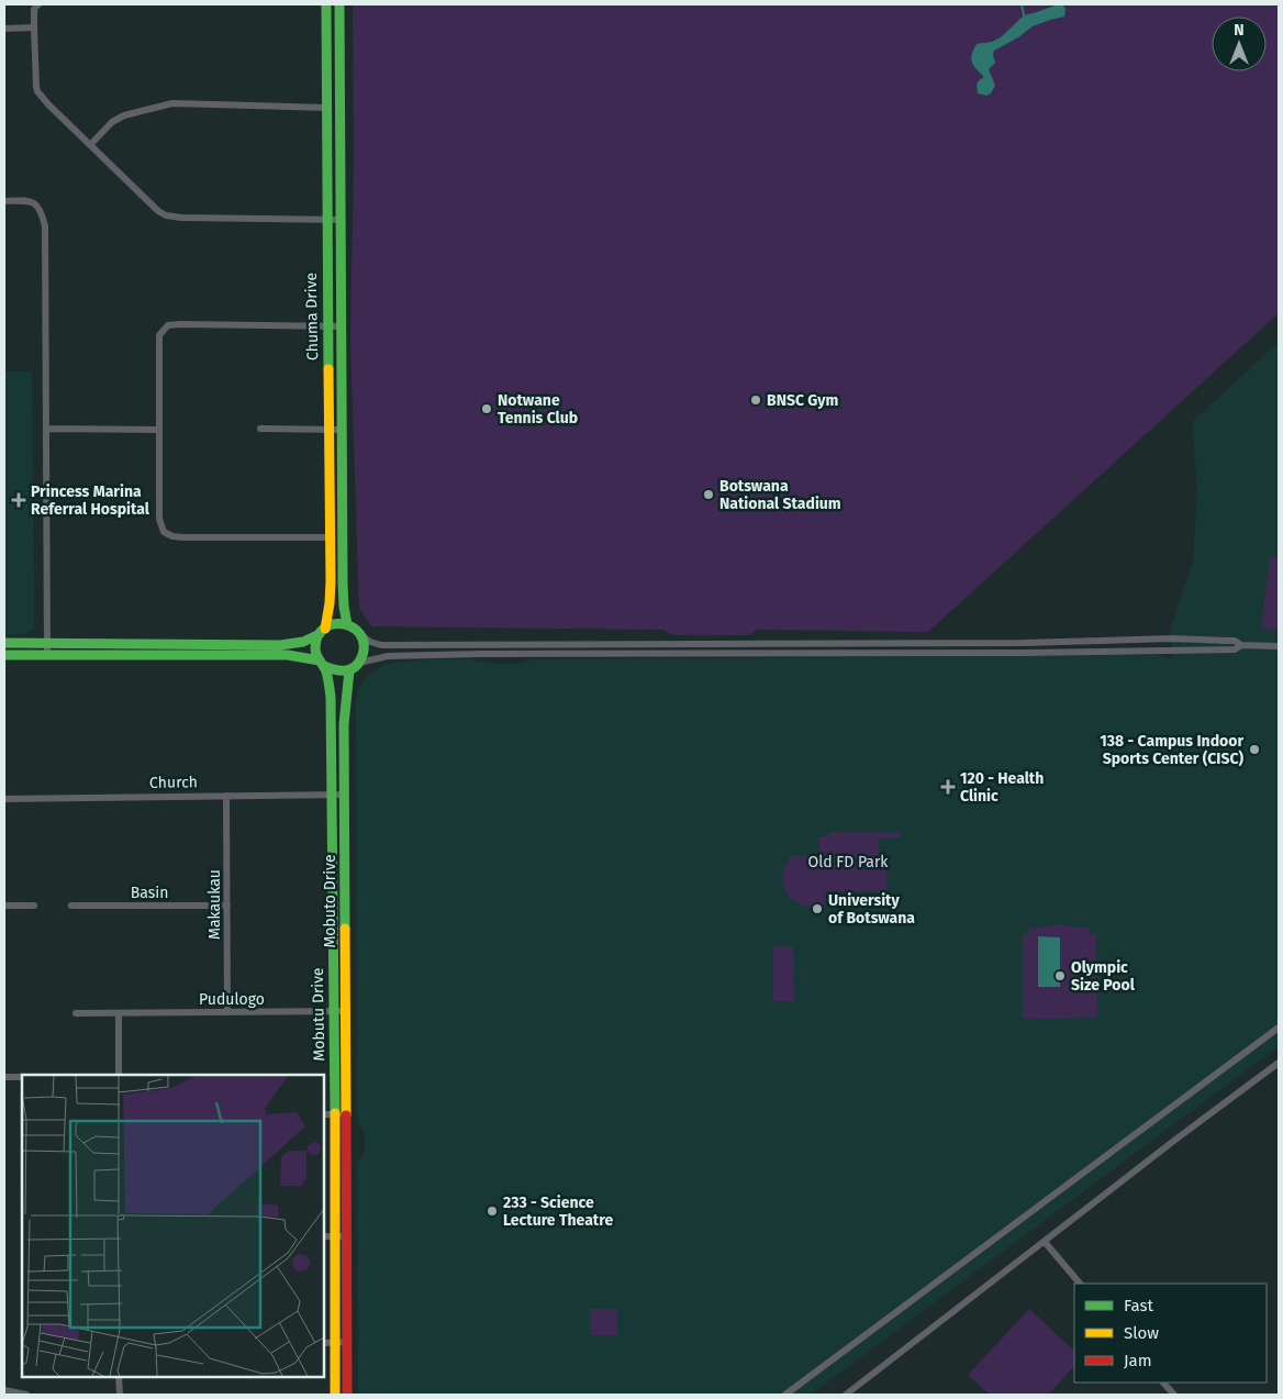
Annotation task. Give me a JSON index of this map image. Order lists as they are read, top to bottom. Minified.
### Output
{"streets":{"main road":["Chuma Drive","Mobuto Drive","Mobutu Drive"],"street":["Church","Basin","Makaukau","Pudulogo"]},"crossings":[["Chuma Drive","Mobuto Drive"],["Chuma Drive","Mobutu Drive"],["Church","Mobuto Drive"],["Church","Makaukau"],["Church","Mobutu Drive"],["Basin","Makaukau"],["Mobuto Drive","Pudulogo"],["Mobuto Drive","Mobutu Drive"],["Makaukau","Pudulogo"],["Pudulogo","Mobutu Drive"]],"parks":["Old FD Park"],"places":{"other":["BNSC Gym","Notwane Tennis Club","Botswana National Stadium","138 - Campus Indoor Sports Center (CISC)","University of Botswana","Olympic Size Pool","233 - Science Lecture Theatre"],"health":["Princess Marina Referral Hospital","120 - Health Clinic"]},"legend":["Fast","Slow","Jam"],"north":"top"}
